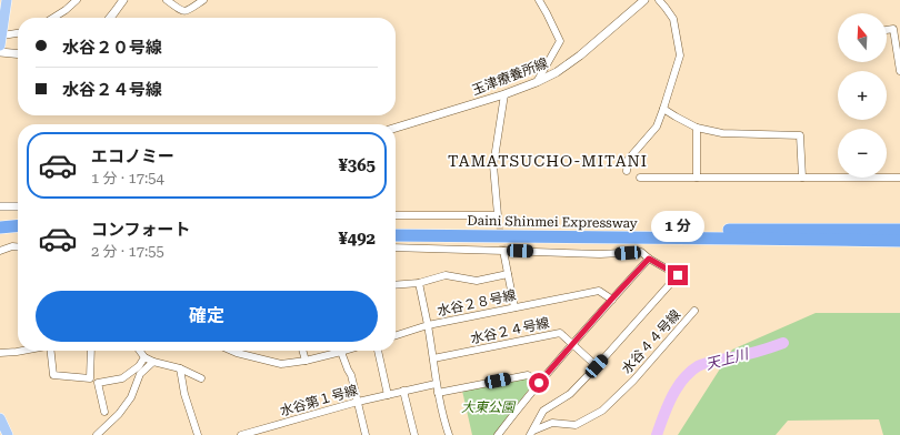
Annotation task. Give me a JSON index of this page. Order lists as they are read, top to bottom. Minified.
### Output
{"streets":{"highway":["Daini Shinmei Expressway"],"street":["玉津療養所線","水谷２８号線","水谷２４号線","水谷４４号線","水谷第１号線"]},"crossings":[["水谷２８号線","水谷２４号線"],["水谷２８号線","水谷第１号線"]],"districts":["TAMATSUCHO-MITANI"],"water":["天上川"],"parks":["大東公園"],"north":"top","page":{"map_buttons":["+","−"],"banner":["水谷２０号線","水谷２４号線"],"list":[{"name":"エコノミー","note":"1 分 · 17:54","value":"¥365"},{"name":"コンフォート","note":"2 分 · 17:55","value":"¥492"}],"bubble":"1 分","buttons":"確定"}}
